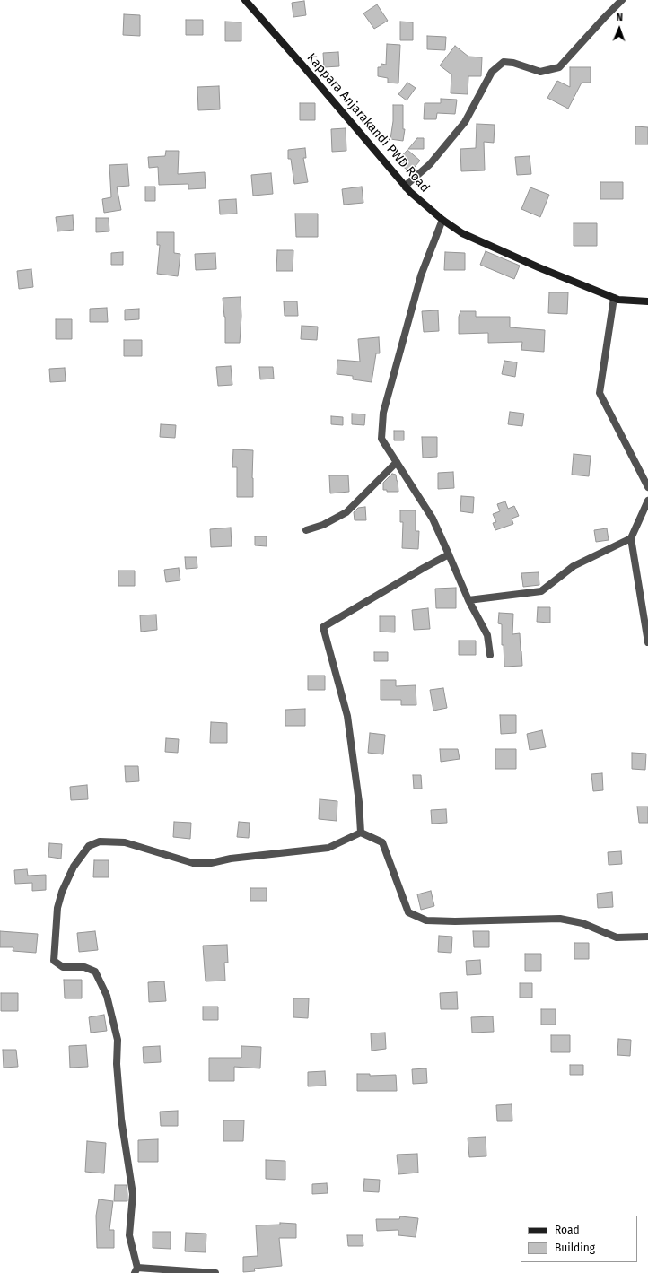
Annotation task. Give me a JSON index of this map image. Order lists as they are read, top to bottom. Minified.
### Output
{"streets":{"main road":["Kappara Anjarakandi PWD Road"]},"legend":["Road","Building"],"north":"top"}
